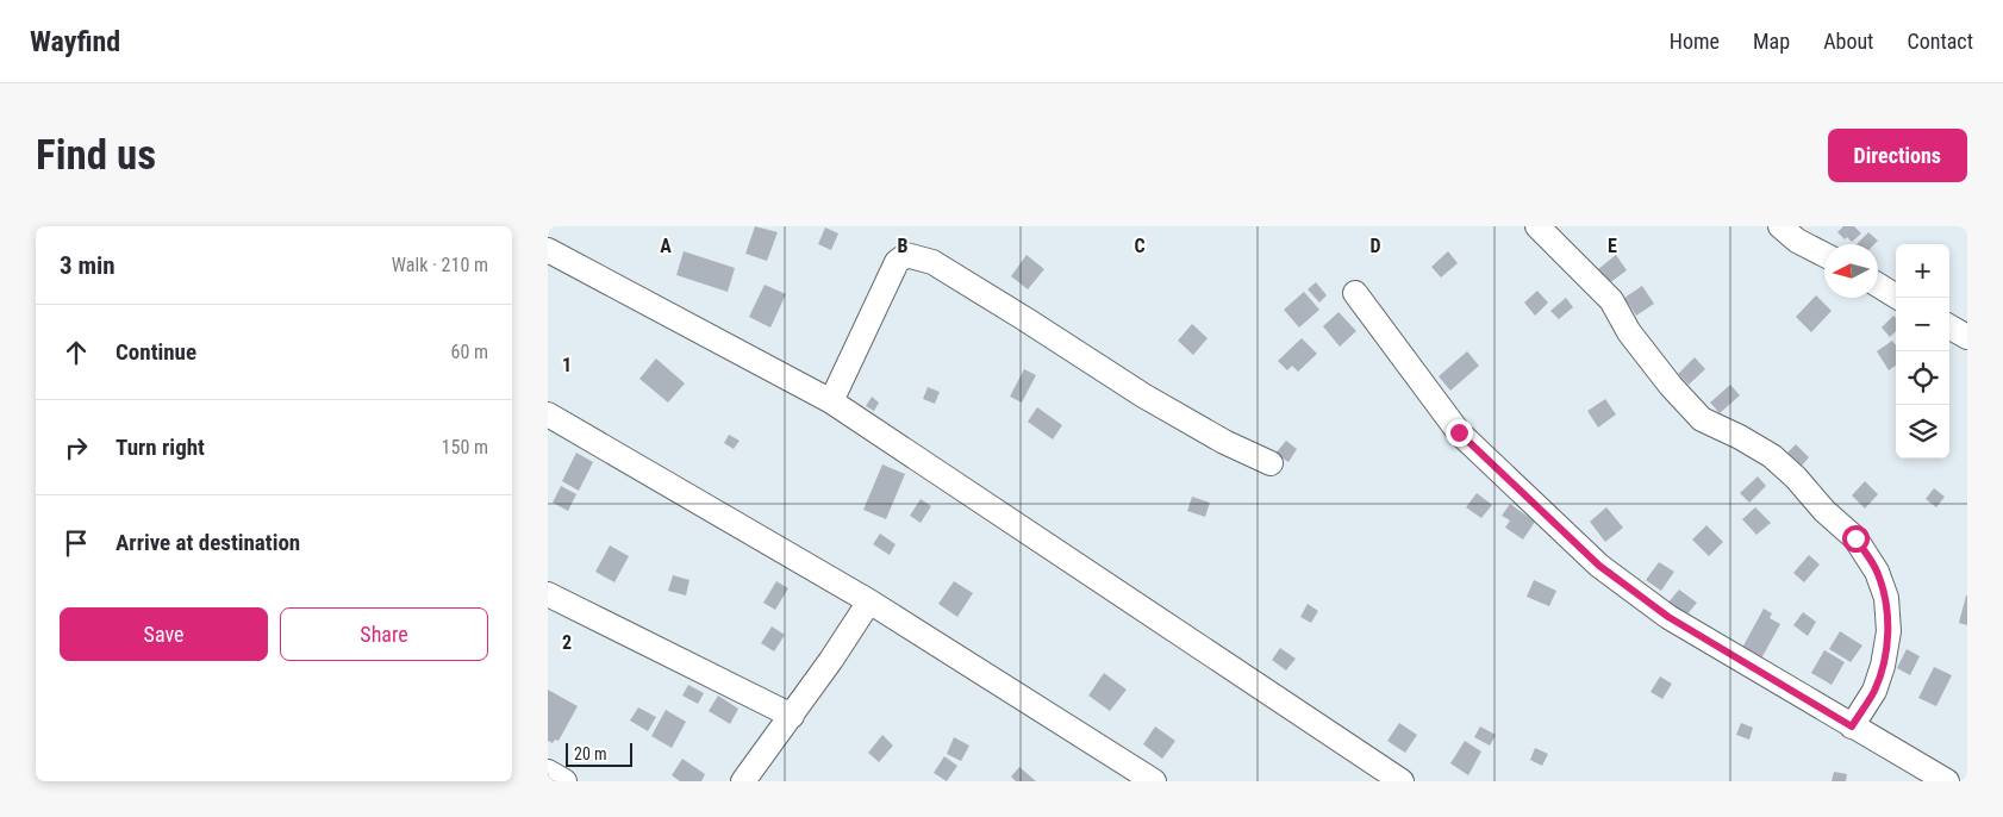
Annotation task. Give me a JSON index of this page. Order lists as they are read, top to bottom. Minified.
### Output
{"scale_bar":"20 m","north":"left","page":{"header":"Wayfind","nav":["Home","Map","About","Contact"],"buttons":["Directions",["Save","Share"]],"title":"Find us","heading":["3 min","Walk · 210 m"],"map_buttons":["+","−"],"list":[["Continue","60 m"],["Turn right","150 m"],"Arrive at destination"],"scale":"20 m"},"grid":{"columns":["A","B","C","D","E"],"rows":["1","2"]}}
